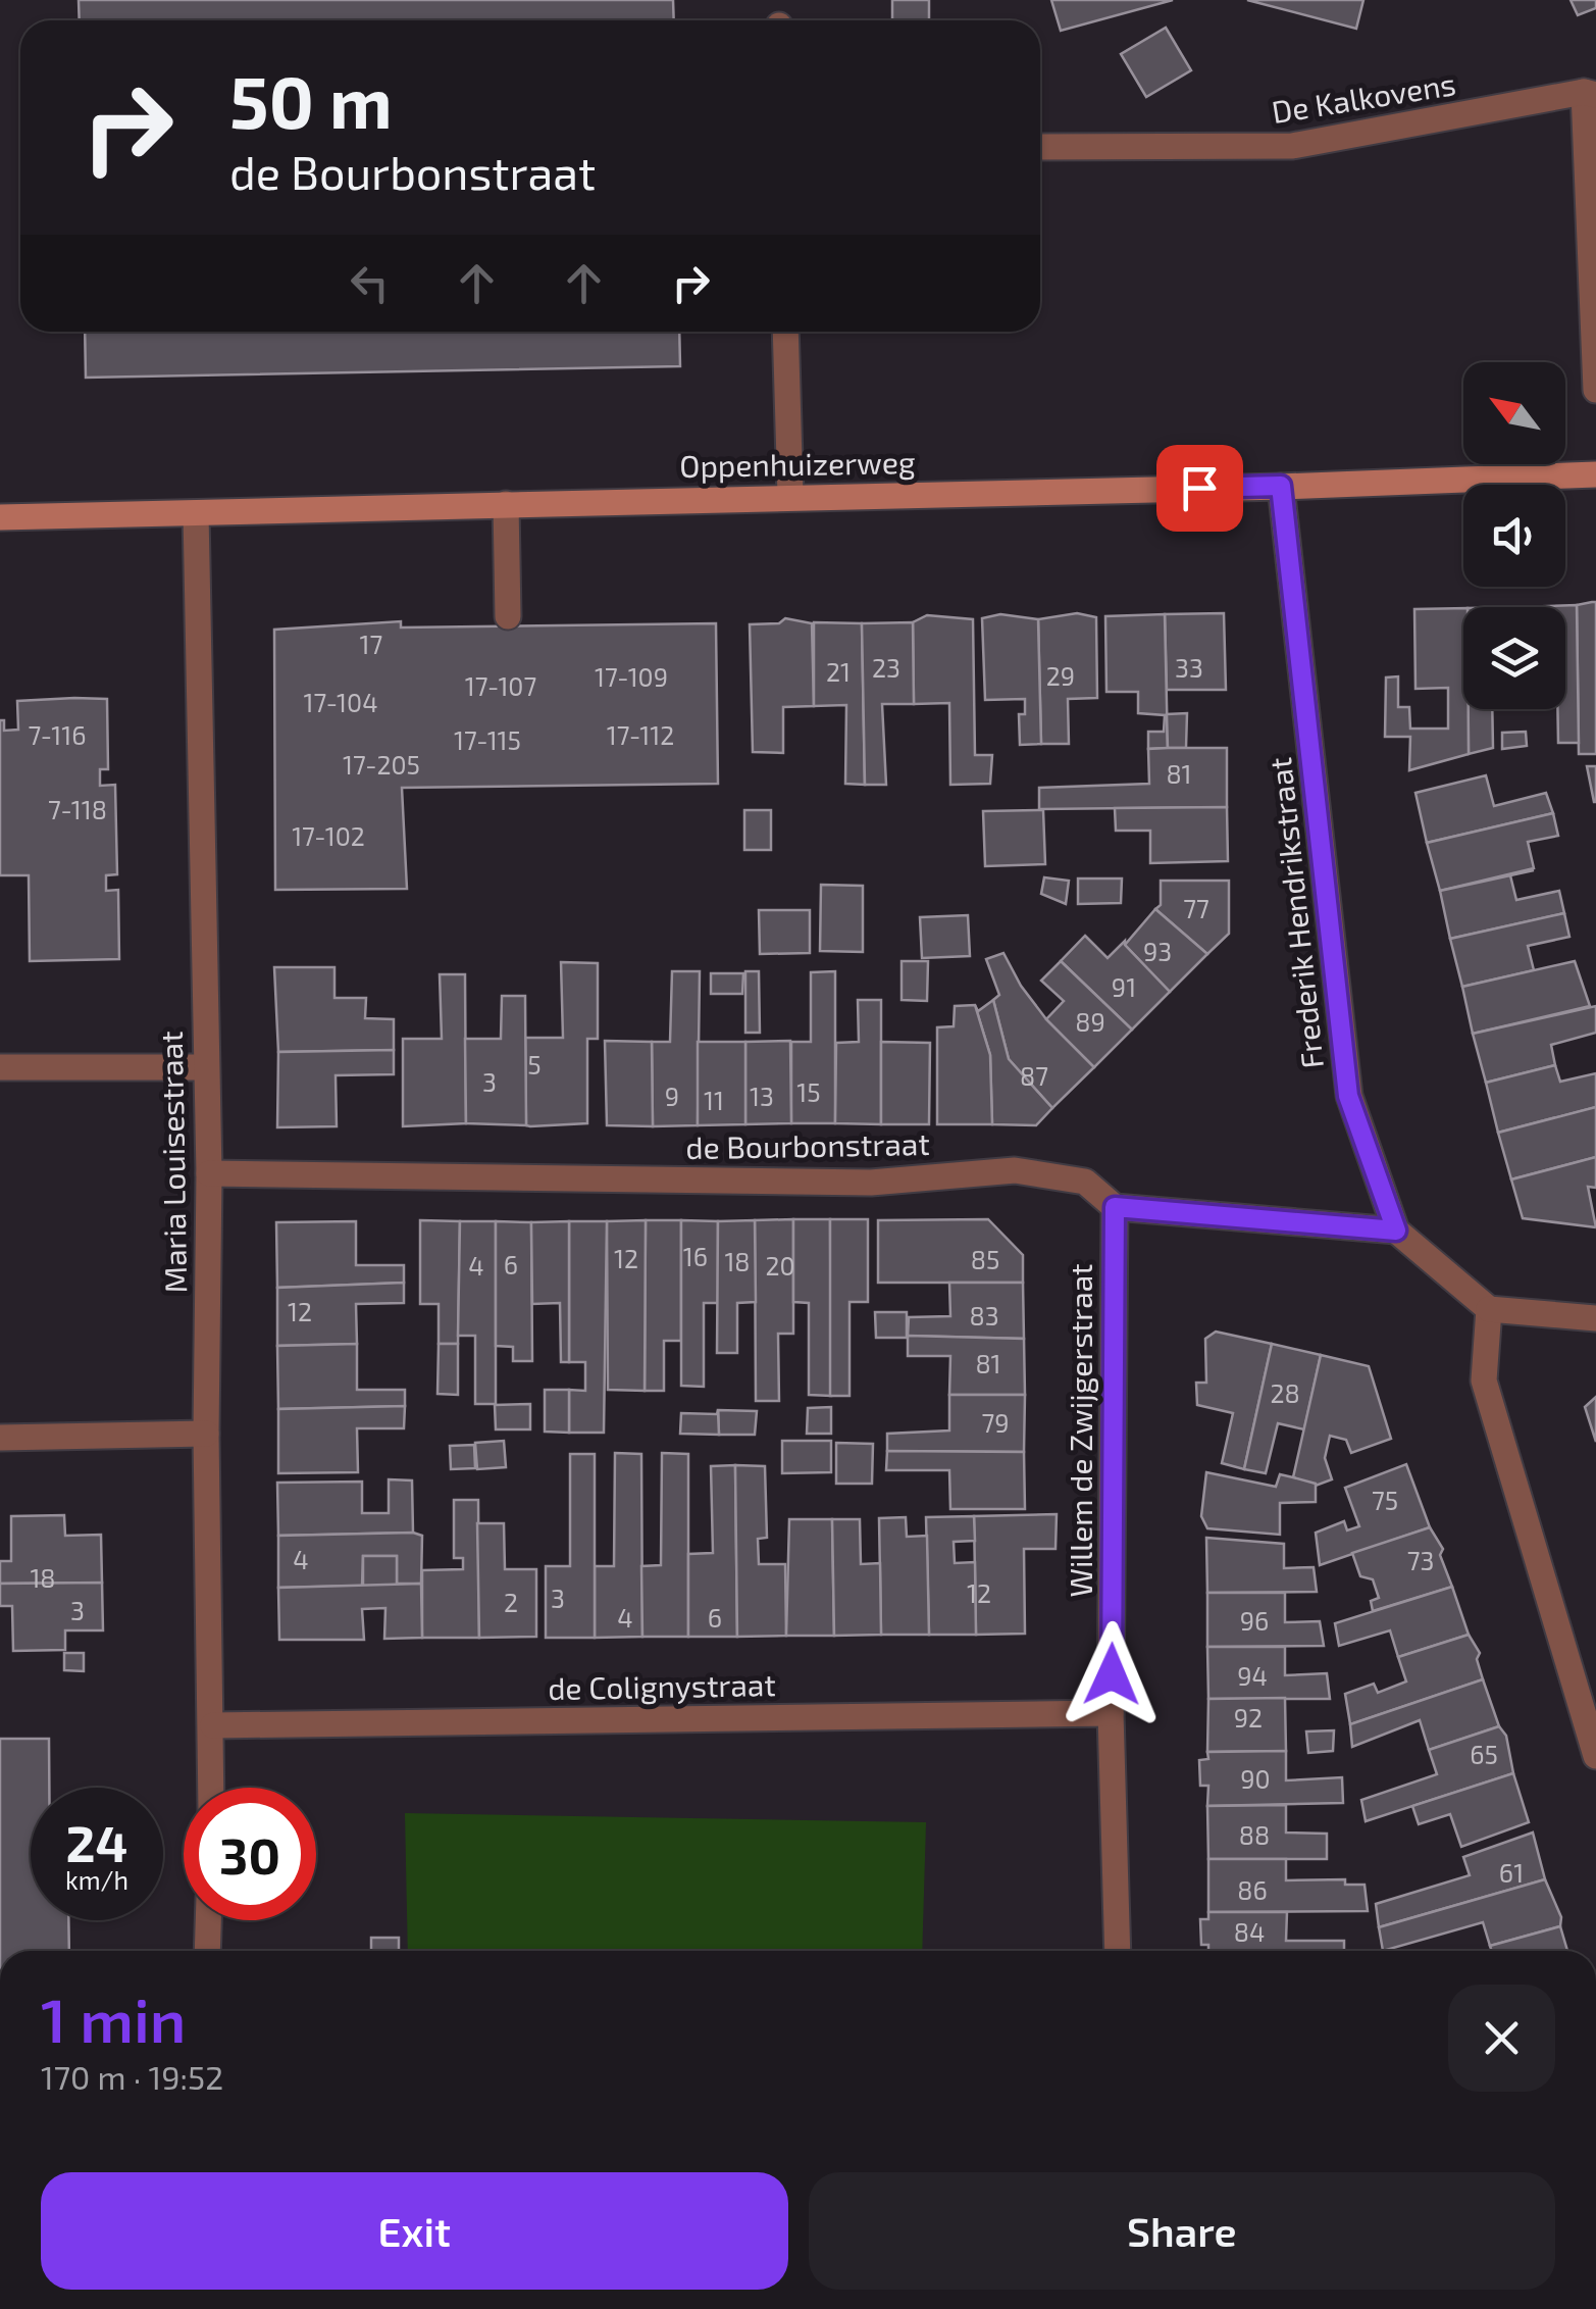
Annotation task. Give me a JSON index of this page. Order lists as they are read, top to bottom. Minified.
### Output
{"streets":{"main road":["Oppenhuizerweg"],"street":["De Kalkovens","Frederik Hendrikstraat","de Bourbonstraat","Maria Louisestraat","Willem de Zwijgerstraat","de Colignystraat"]},"crossings":[["Oppenhuizerweg","Frederik Hendrikstraat"],["Oppenhuizerweg","Maria Louisestraat"],["Frederik Hendrikstraat","de Bourbonstraat"],["de Bourbonstraat","Maria Louisestraat"],["de Bourbonstraat","Willem de Zwijgerstraat"],["Maria Louisestraat","de Colignystraat"],["Willem de Zwijgerstraat","de Colignystraat"]],"house_numbers":["17","23","33","21","29","17-109","17-107","17-104","7-116","17-112","17-115","17-205","81","7-118","17-102","77","93","91","89","5","87","3","15","9","13","11","16","12","85","18","6","4","20","12","83","81","28","79","75","4","73","18","12","3","2","3","4","6","96","94","92","65","90","88","61","86","84"],"north":"top left","page":{"turn":["50 m","de Bourbonstraat"],"speed":"24 km/h","limit":"30","heading":["1 min","170 m · 19:52"],"buttons":["Exit","Share"]}}
